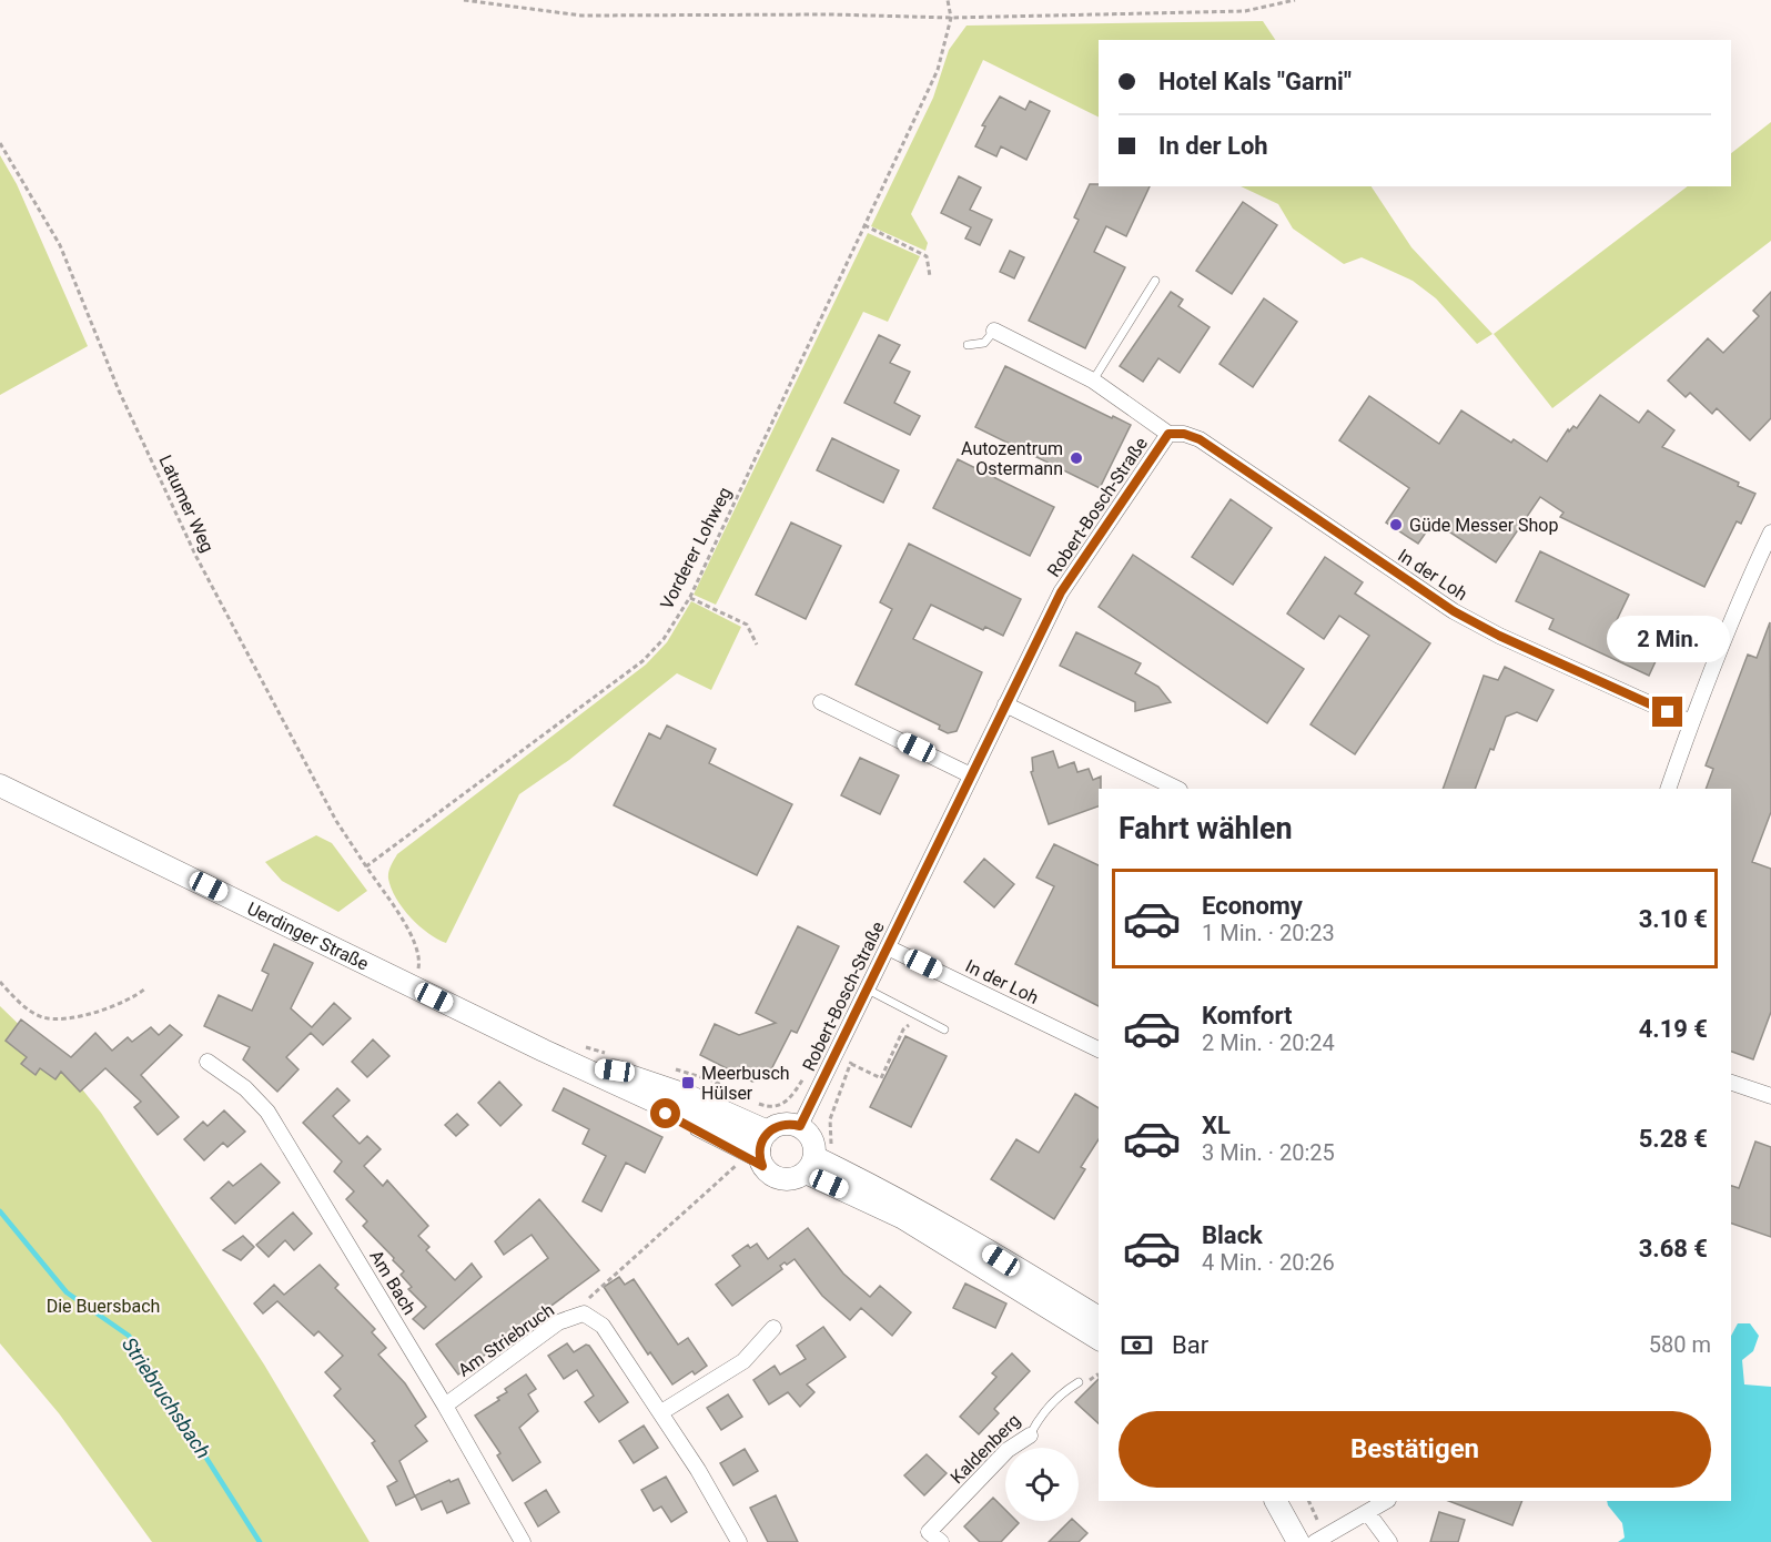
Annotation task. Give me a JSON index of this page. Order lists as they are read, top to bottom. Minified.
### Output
{"streets":{"street":["Robert-Bosch-Straße","In der Loh","Uerdinger Straße","Am Bach","Am Striebruch","Kaldenberg"],"path":["Latumer Weg","Vorderer Lohweg"]},"crossings":[["Latumer Weg","Vorderer Lohweg"],["Robert-Bosch-Straße","In der Loh"],["Robert-Bosch-Straße","Uerdinger Straße"],["Am Bach","Am Striebruch"]],"water":["Striebruchsbach"],"parks":["Die Buersbach"],"places":{"other":["Autozentrum Ostermann","Güde Messer Shop"],"transit":["Meerbusch Hülser"]},"page":{"banner":["Hotel Kals \"Garni\"","In der Loh"],"bubble":"2 Min.","heading":"Fahrt wählen","list":[{"name":"Economy","note":"1 Min. · 20:23","value":"3.10 €"},{"name":"Komfort","note":"2 Min. · 20:24","value":"4.19 €"},{"name":"XL","note":"3 Min. · 20:25","value":"5.28 €"},{"name":"Black","note":"4 Min. · 20:26","value":"3.68 €"}],"pay":["Bar","580 m"],"buttons":"Bestätigen"}}
